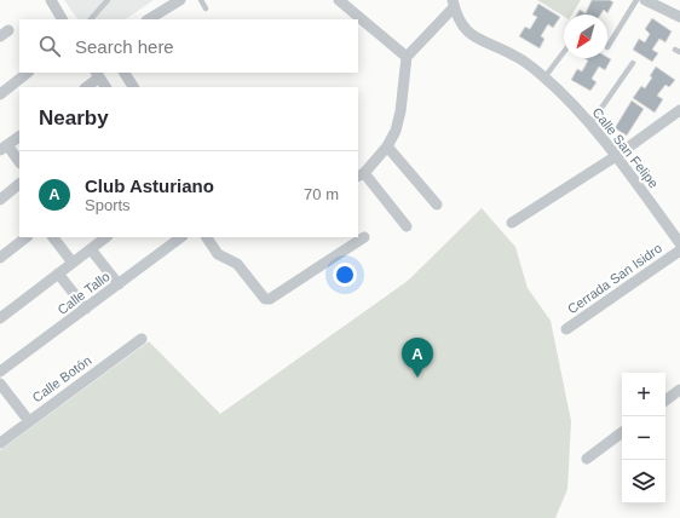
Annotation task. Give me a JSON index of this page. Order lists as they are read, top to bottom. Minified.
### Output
{"streets":{"street":["Calle San Felipe","Cerrada San Isidro","Calle Tallo","Calle Botón"]},"north":"bottom left","page":{"search":"Search here","heading":"Nearby","list":[{"mark":"A","name":"Club Asturiano","note":"Sports","value":"70 m"}],"pins":"A","map_buttons":["+","−"]}}
